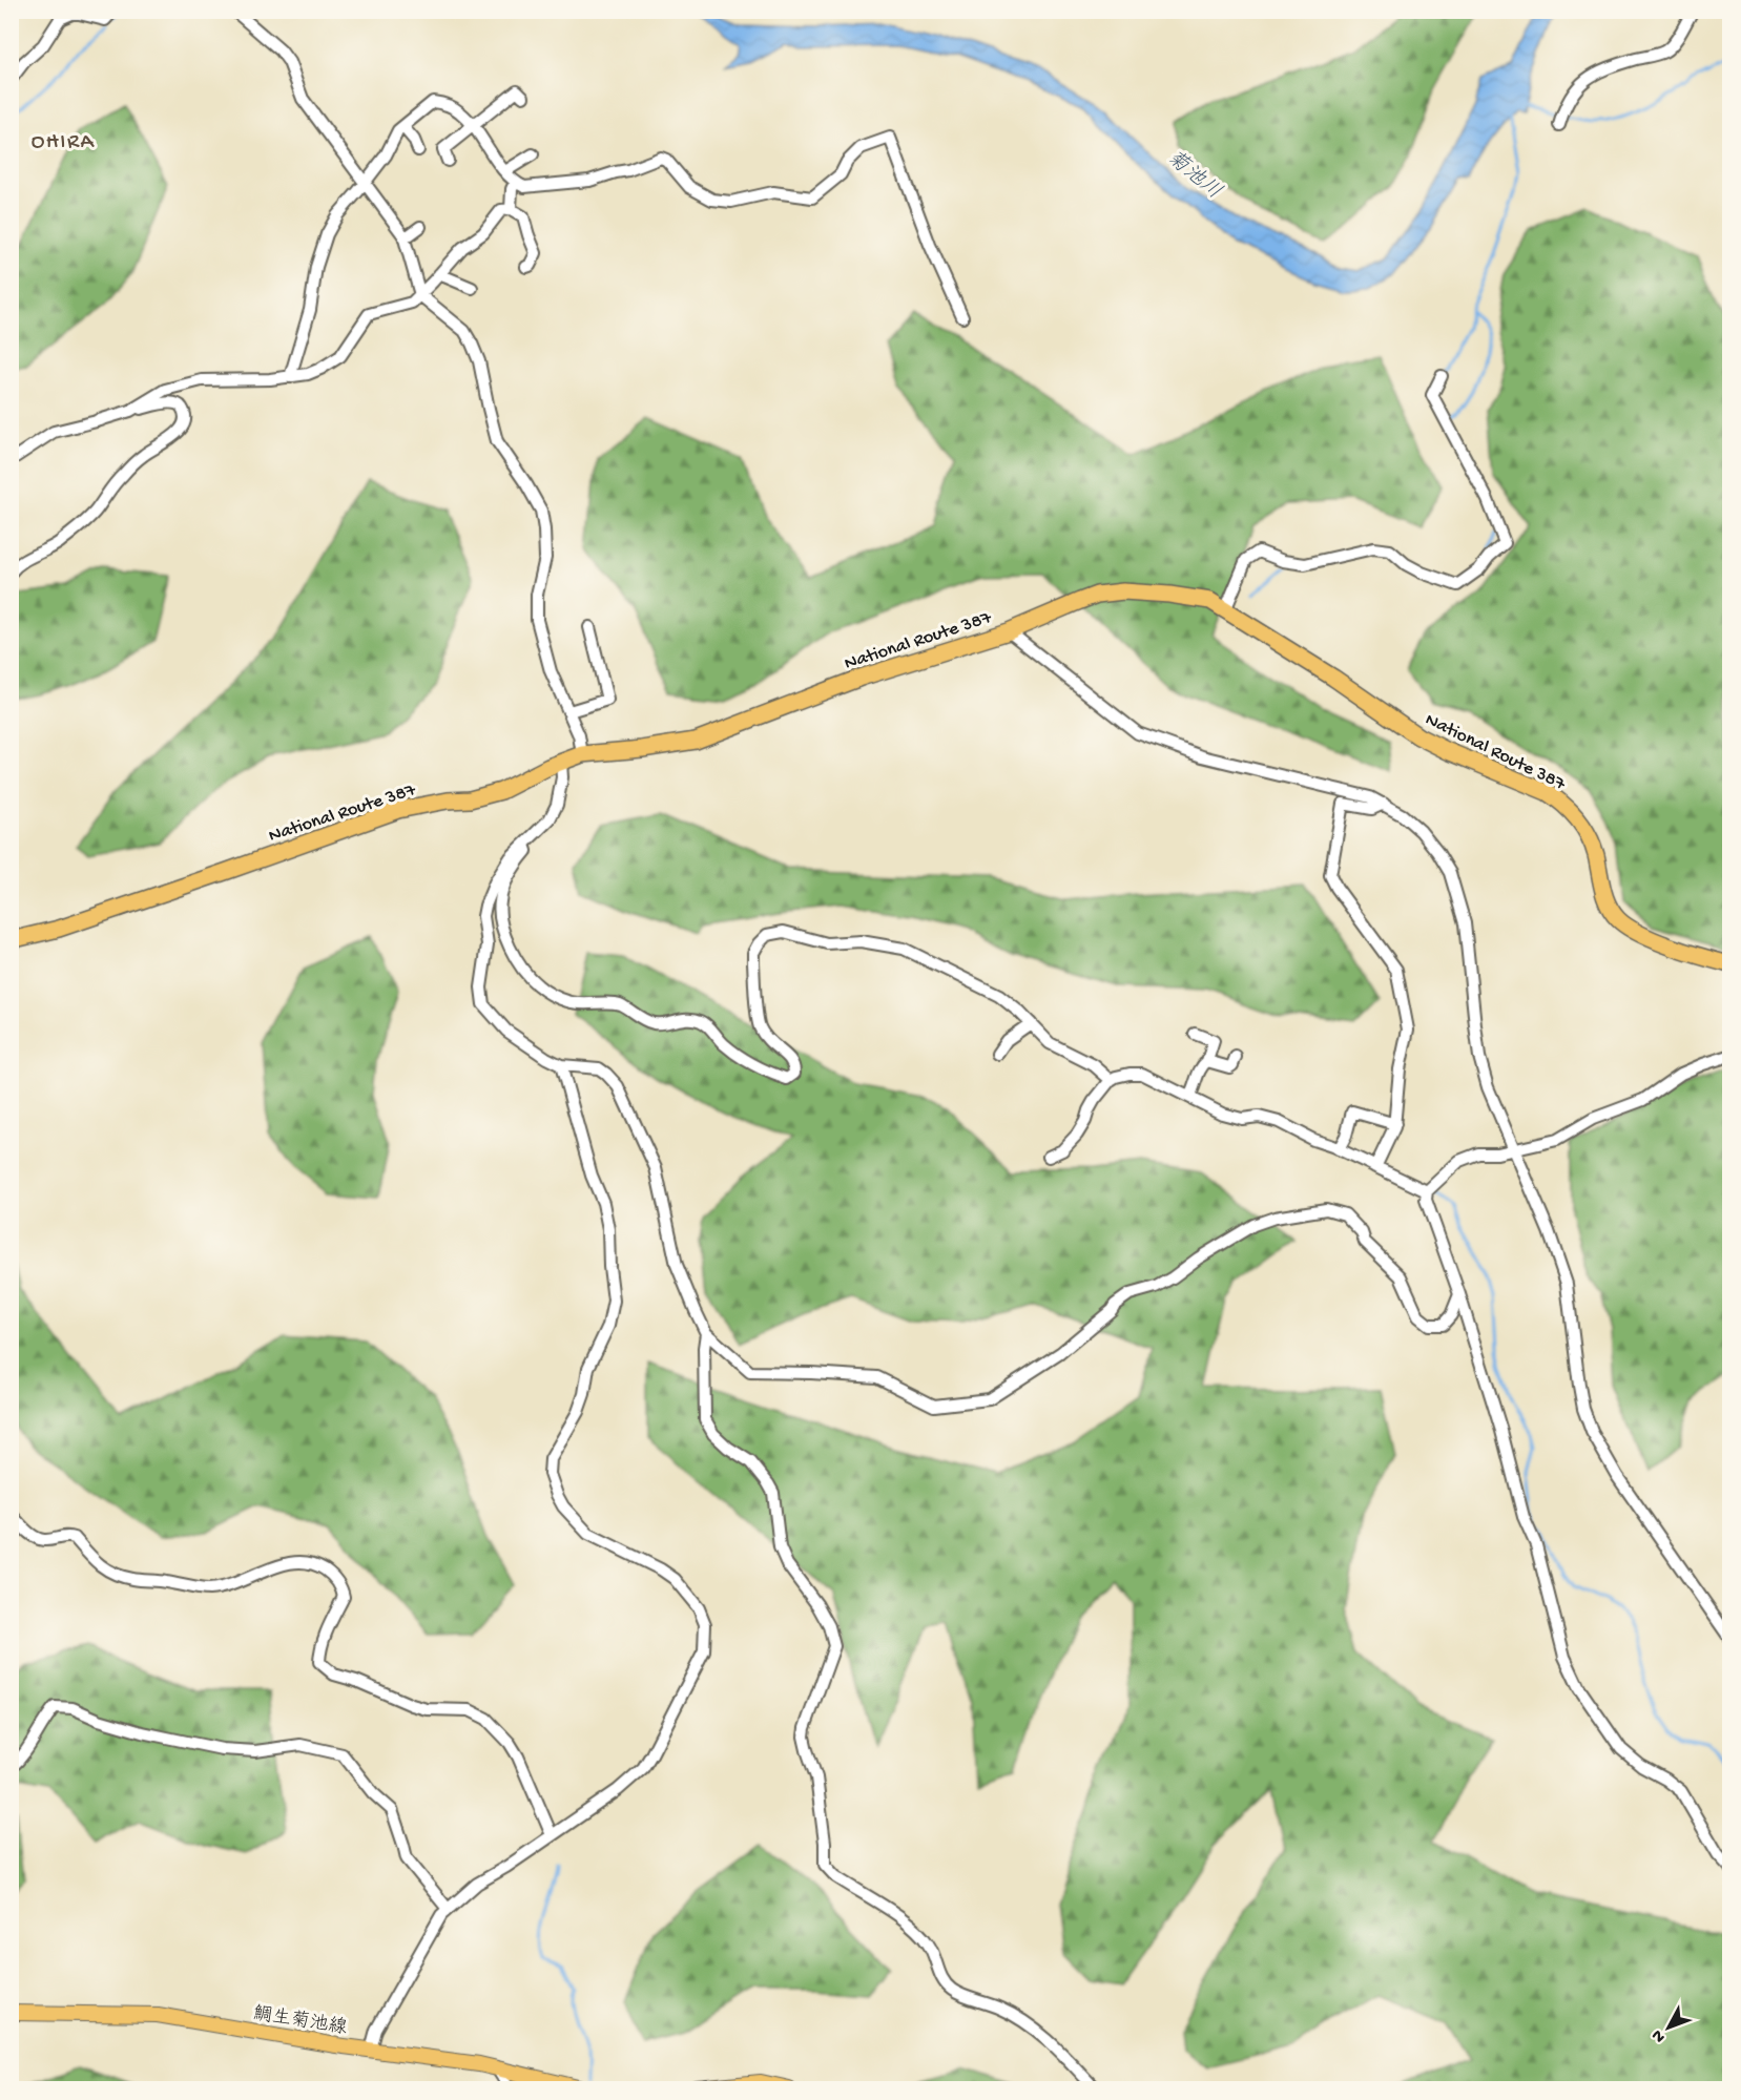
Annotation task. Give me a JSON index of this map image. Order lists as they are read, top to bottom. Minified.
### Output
{"streets":{"highway":["National Route 387"],"main road":["鯛生菊池線"]},"districts":["OHIRA"],"water":["菊池川"],"north":"bottom left"}
